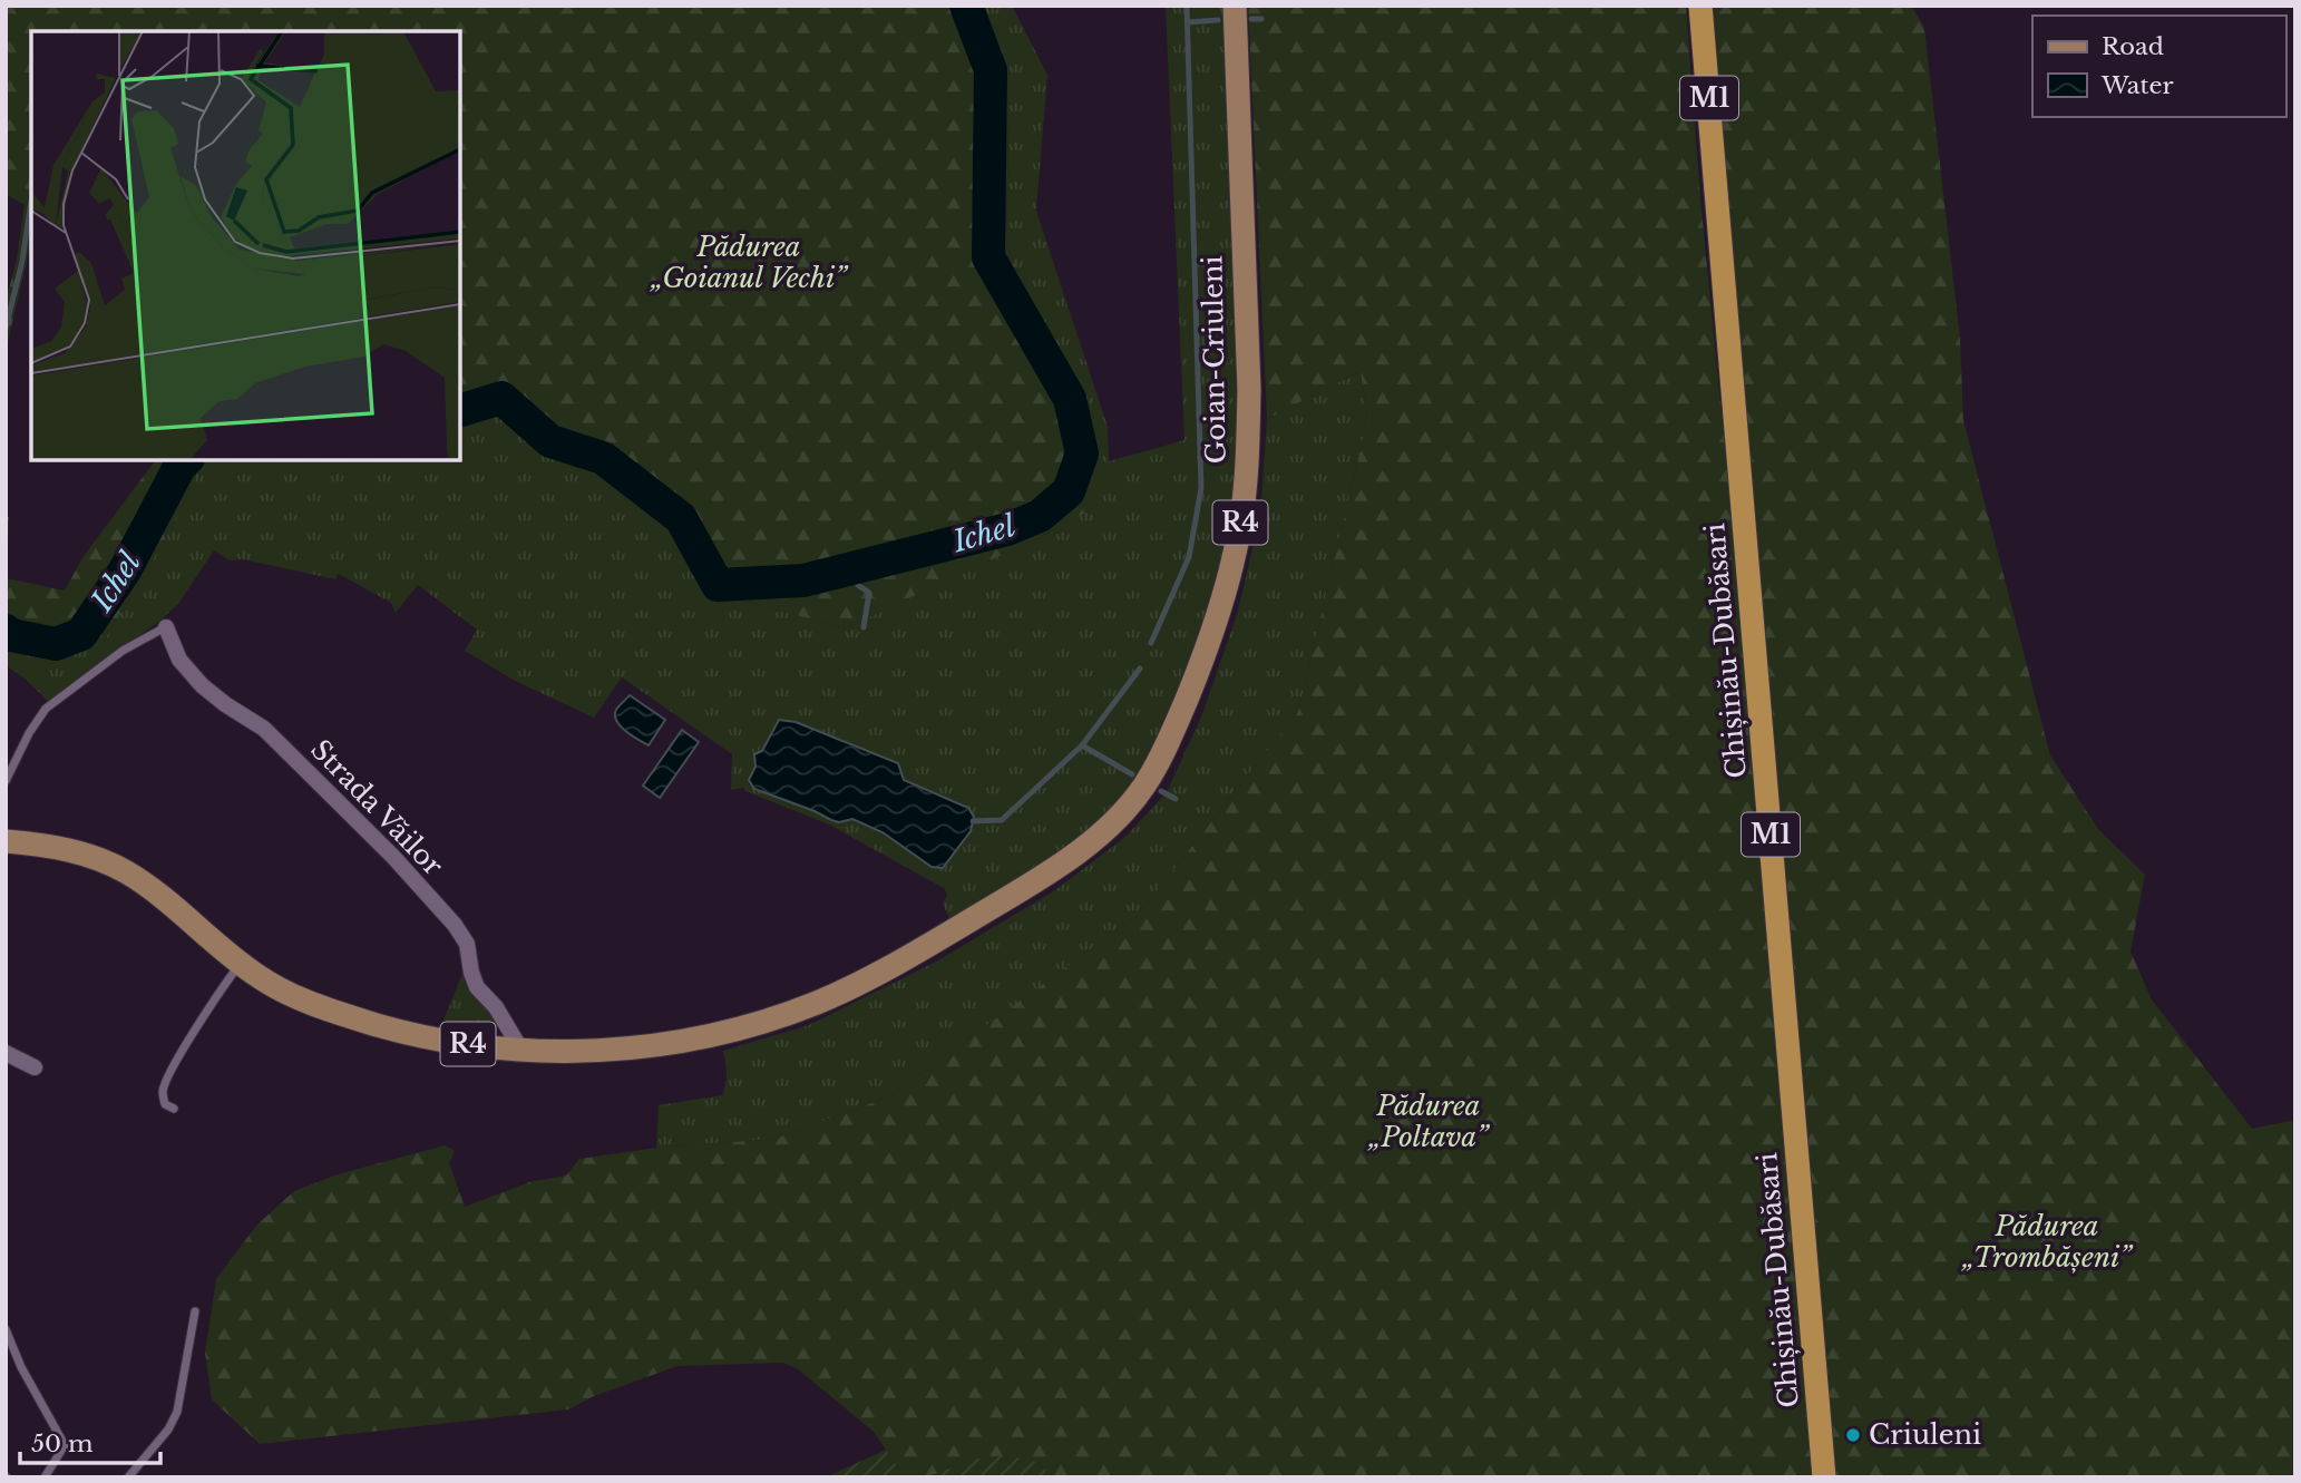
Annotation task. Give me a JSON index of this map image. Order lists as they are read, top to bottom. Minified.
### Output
{"streets":{"highway":["M1","Chișinău-Dubăsari"],"main road":["Goian-Criuleni","R4"],"street":["Strada Văilor"]},"crossings":[["Goian-Criuleni","R4"],["Goian-Criuleni","Strada Văilor"],["R4","Strada Văilor"]],"water":["Ichel"],"parks":["Pădurea „Goianul Vechi”","Pădurea „Poltava”","Pădurea „Trombășeni”"],"places":["Criuleni"],"legend":["Road","Water"],"scale_bar":"50 m"}
